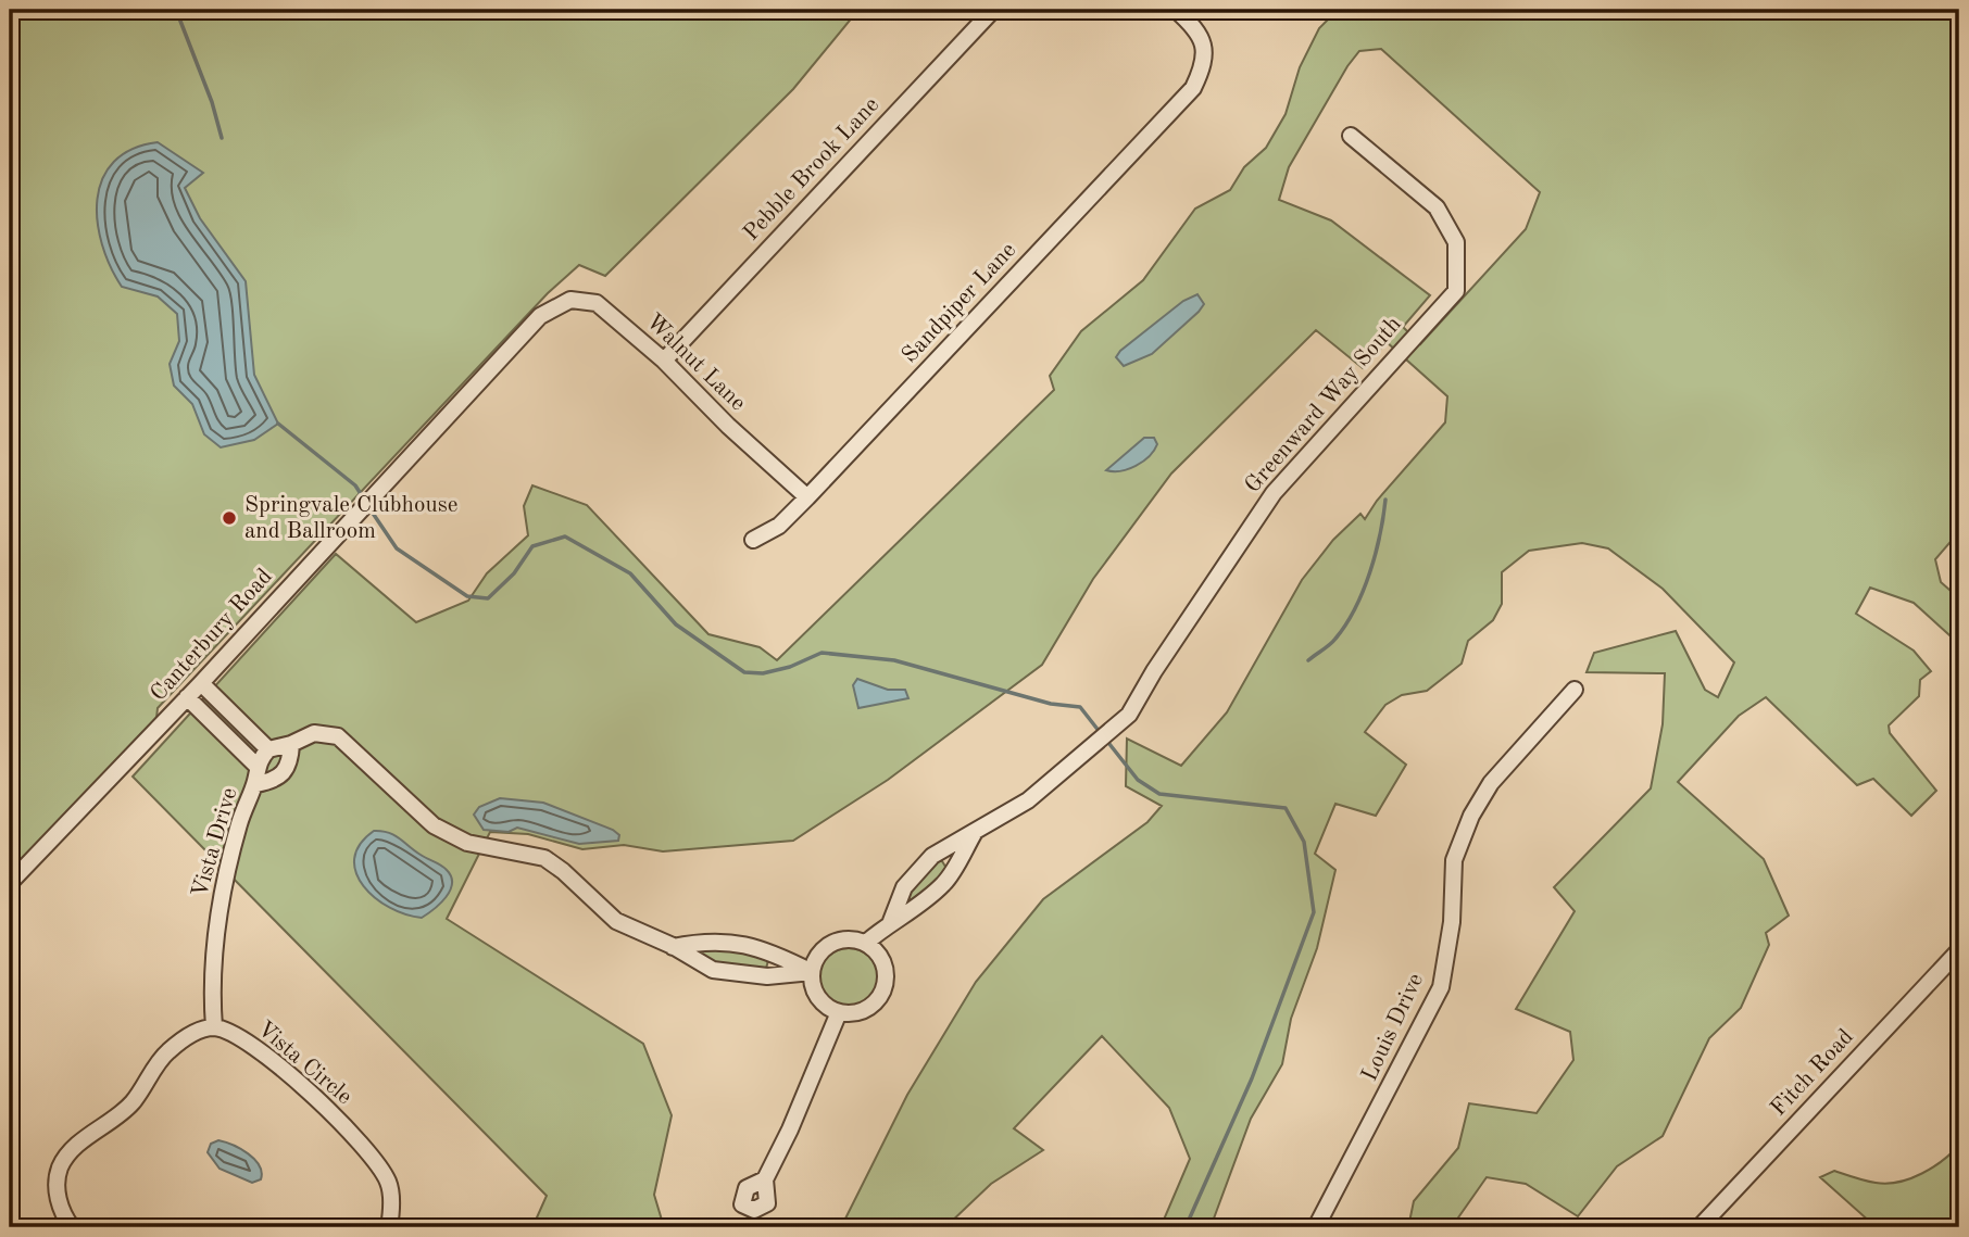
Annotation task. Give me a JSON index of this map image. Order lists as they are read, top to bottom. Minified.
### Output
{"streets":{"street":["Pebble Brook Lane","Sandpiper Lane","Walnut Lane","Greenward Way South","Canterbury Road","Vista Drive","Louis Drive","Vista Circle","Fitch Road"]},"crossings":[["Pebble Brook Lane","Walnut Lane"],["Sandpiper Lane","Walnut Lane"],["Walnut Lane","Canterbury Road"],["Canterbury Road","Vista Drive"],["Vista Drive","Vista Circle"]],"places":["Springvale Clubhouse and Ballroom"]}
